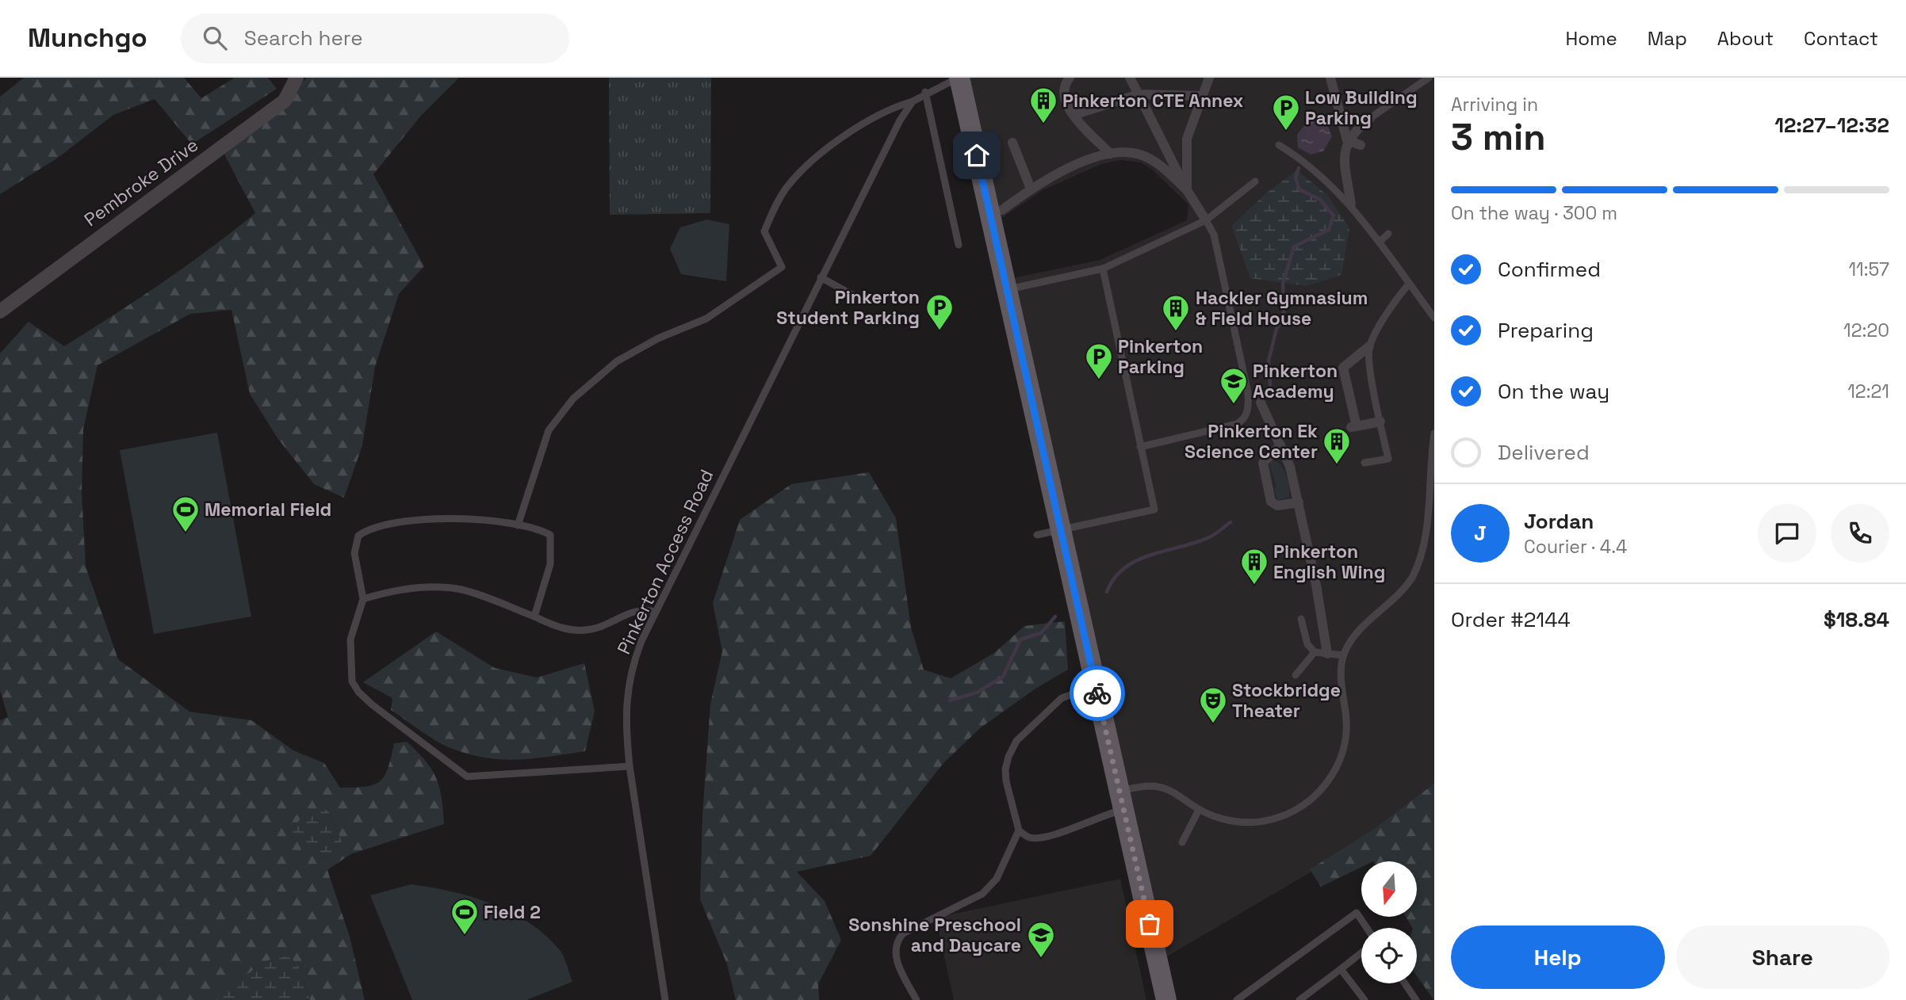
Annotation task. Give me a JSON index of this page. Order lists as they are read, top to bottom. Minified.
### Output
{"streets":{"street":["Pembroke Drive"],"lane":["Pinkerton Access Road"]},"places":{"building":["Pinkerton CTE Annex","Hackler Gymnasium & Field House","Pinkerton Ek Science Center","Pinkerton English Wing"],"parking":["Low Building Parking","Pinkerton Student Parking","Pinkerton Parking"],"school or university":["Pinkerton Academy","Sonshine Preschool and Daycare"],"sports":["Memorial Field","Field 2"],"theatre":["Stockbridge Theater"]},"north":"bottom","page":{"header":"Munchgo","search":"Search here","nav":["Home","Map","About","Contact"],"heading":["3 min","Arriving in","12:27–12:32"],"panel":["Jordan","Courier · 4.4","Order #2144","$18.84"],"bar":"On the way · 300 m","list":[["Confirmed","11:57"],["Preparing","12:20"],["On the way","12:21"],"Delivered"],"round":"J","buttons":["Help","Share"]}}
